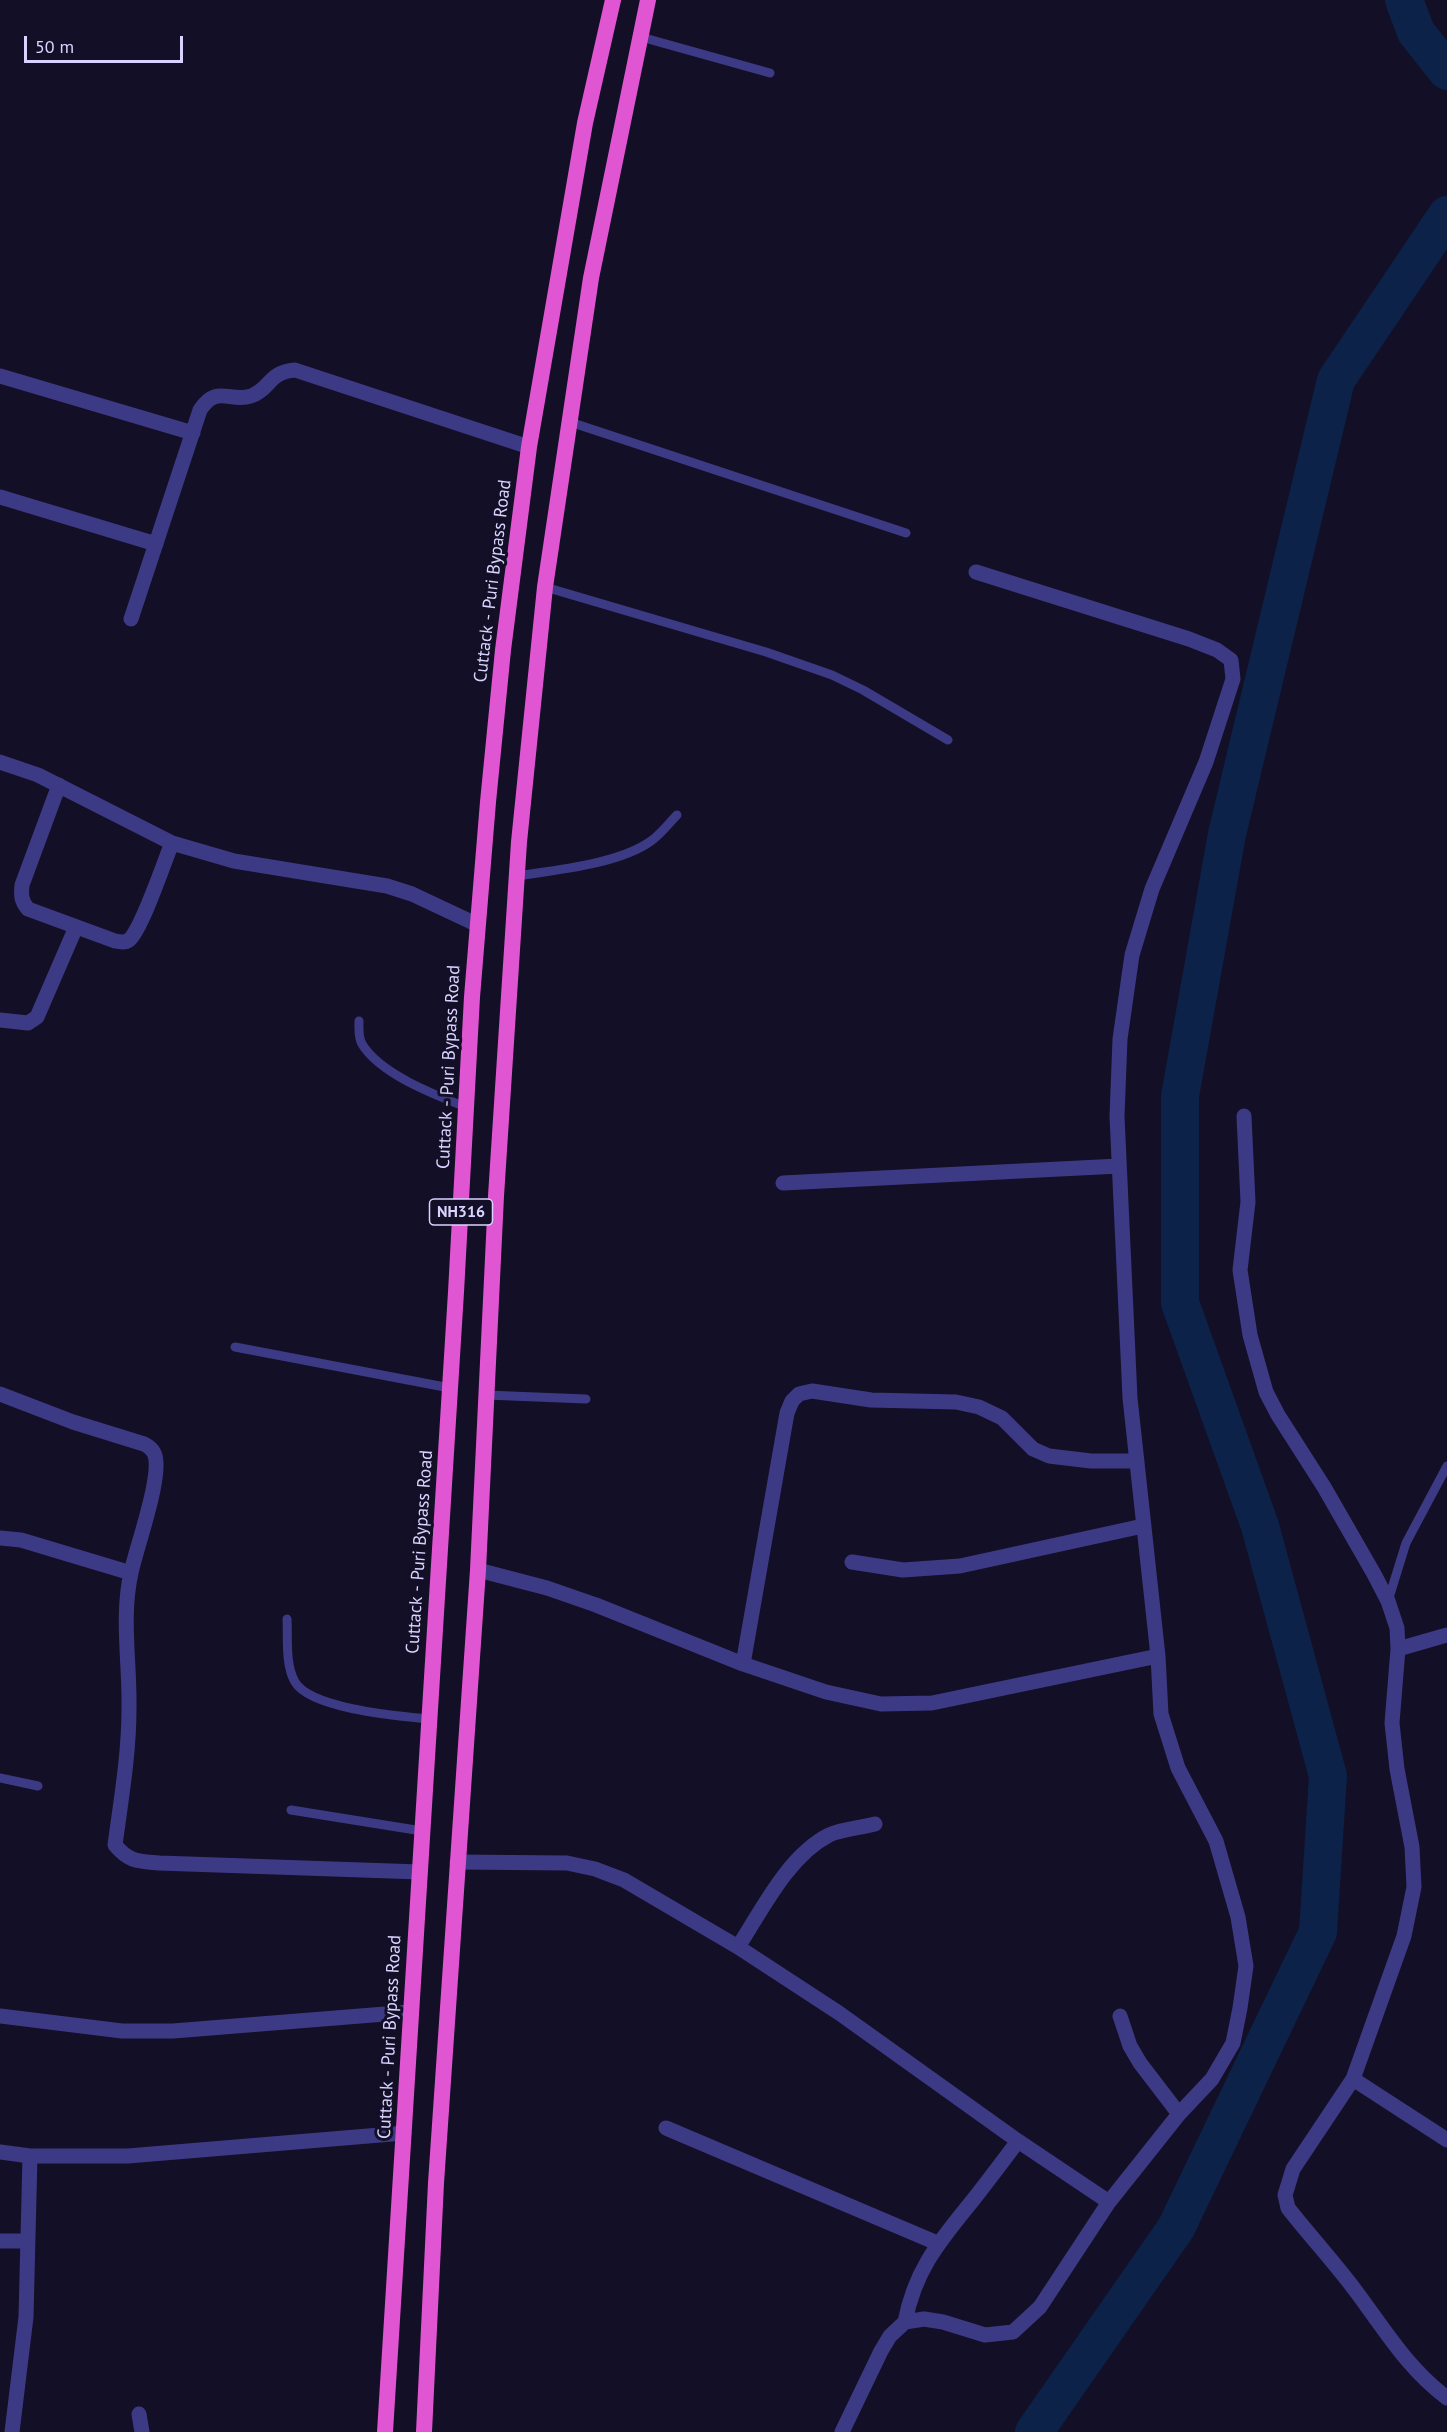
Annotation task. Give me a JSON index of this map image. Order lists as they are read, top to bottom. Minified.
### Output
{"streets":{"highway":["Cuttack - Puri Bypass Road","NH316"]},"scale_bar":"50 m"}
